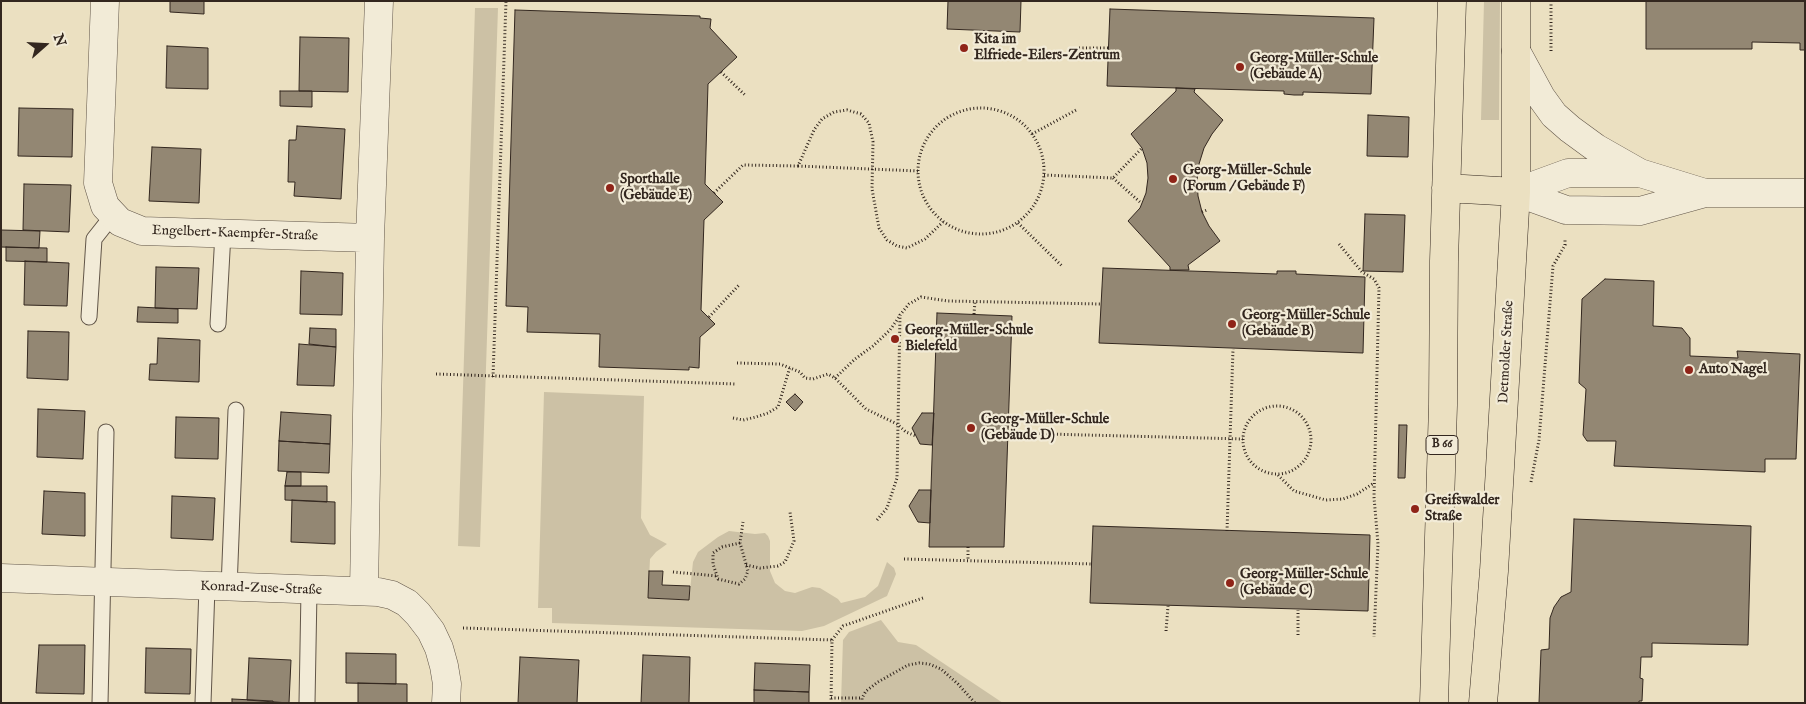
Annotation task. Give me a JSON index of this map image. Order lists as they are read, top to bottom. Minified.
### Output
{"streets":{"main road":["Detmolder Straße","B 66"],"street":["Engelbert-Kaempfer-Straße","Konrad-Zuse-Straße"]},"places":["Kita im Elfriede-Eilers-Zentrum","Georg-Müller-Schule (Gebäude A)","Georg-Müller-Schule (Forum / Gebäude F)","Sporthalle (Gebäude E)","Georg-Müller-Schule (Gebäude B)","Georg-Müller-Schule Bielefeld","Auto Nagel","Georg-Müller-Schule (Gebäude D)","Greifswalder Straße","Georg-Müller-Schule (Gebäude C)"],"north":"right"}
